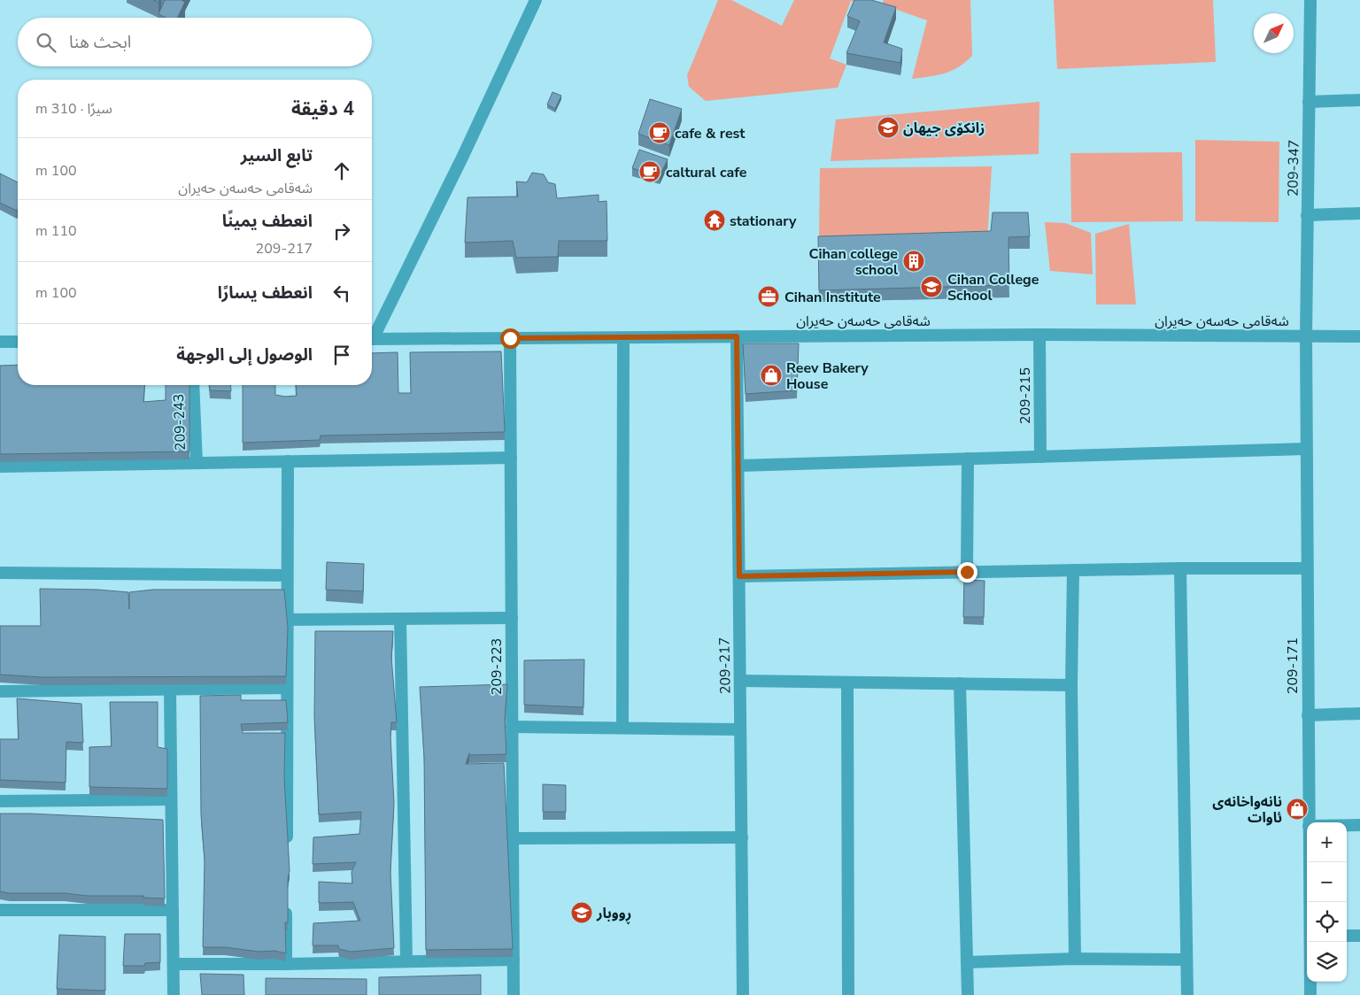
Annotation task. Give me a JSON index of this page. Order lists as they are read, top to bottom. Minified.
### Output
{"streets":{"street":["209-347","شەقامی حەسەن حەیران","209-215","209-243","209-217","209-171","209-223"]},"crossings":[["209-347","شەقامی حەسەن حەیران"],["209-347","209-171"],["شەقامی حەسەن حەیران","209-215"],["شەقامی حەسەن حەیران","209-217"],["شەقامی حەسەن حەیران","209-171"],["شەقامی حەسەن حەیران","209-223"]],"places":{"school or university":["زانکۆی جیھان","Cihan College School","ڕووبار"],"cafe":["cafe & rest","caltural cafe"],"temple":["stationary"],"building":["Cihan college school"],"office":["Cihan Institute"],"shop":["Reev Bakery House","نانەواخانەی ئاوات"]},"north":"top right","page":{"search":"ابحث هنا","heading":["4 دقيقة","سيرًا · 310 m"],"list":[["تابع السير","شەقامی حەسەن حەیران","100 m"],["انعطف يمينًا","209-217","110 m"],["انعطف يسارًا","100 m"],"الوصول إلى الوجهة"],"map_buttons":["+","−"]}}
